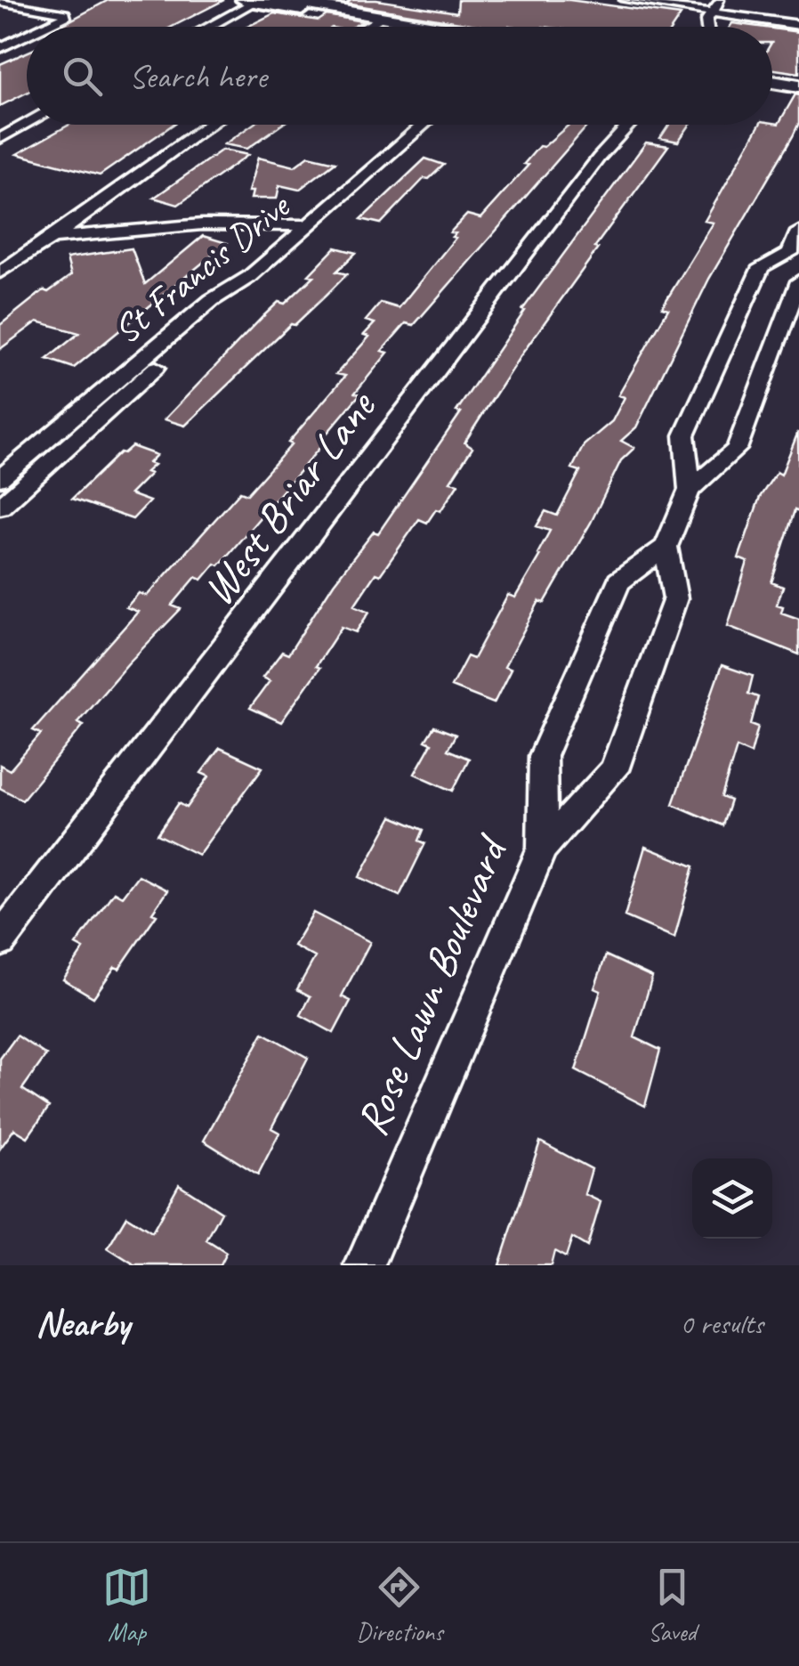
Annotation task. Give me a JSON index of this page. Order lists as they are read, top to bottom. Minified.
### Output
{"streets":{"street":["St Francis Drive","West Briar Lane","Rose Lawn Boulevard"]},"page":{"search":"Search here","heading":["Nearby","0 results"],"nav":["Map","Directions","Saved"]}}
